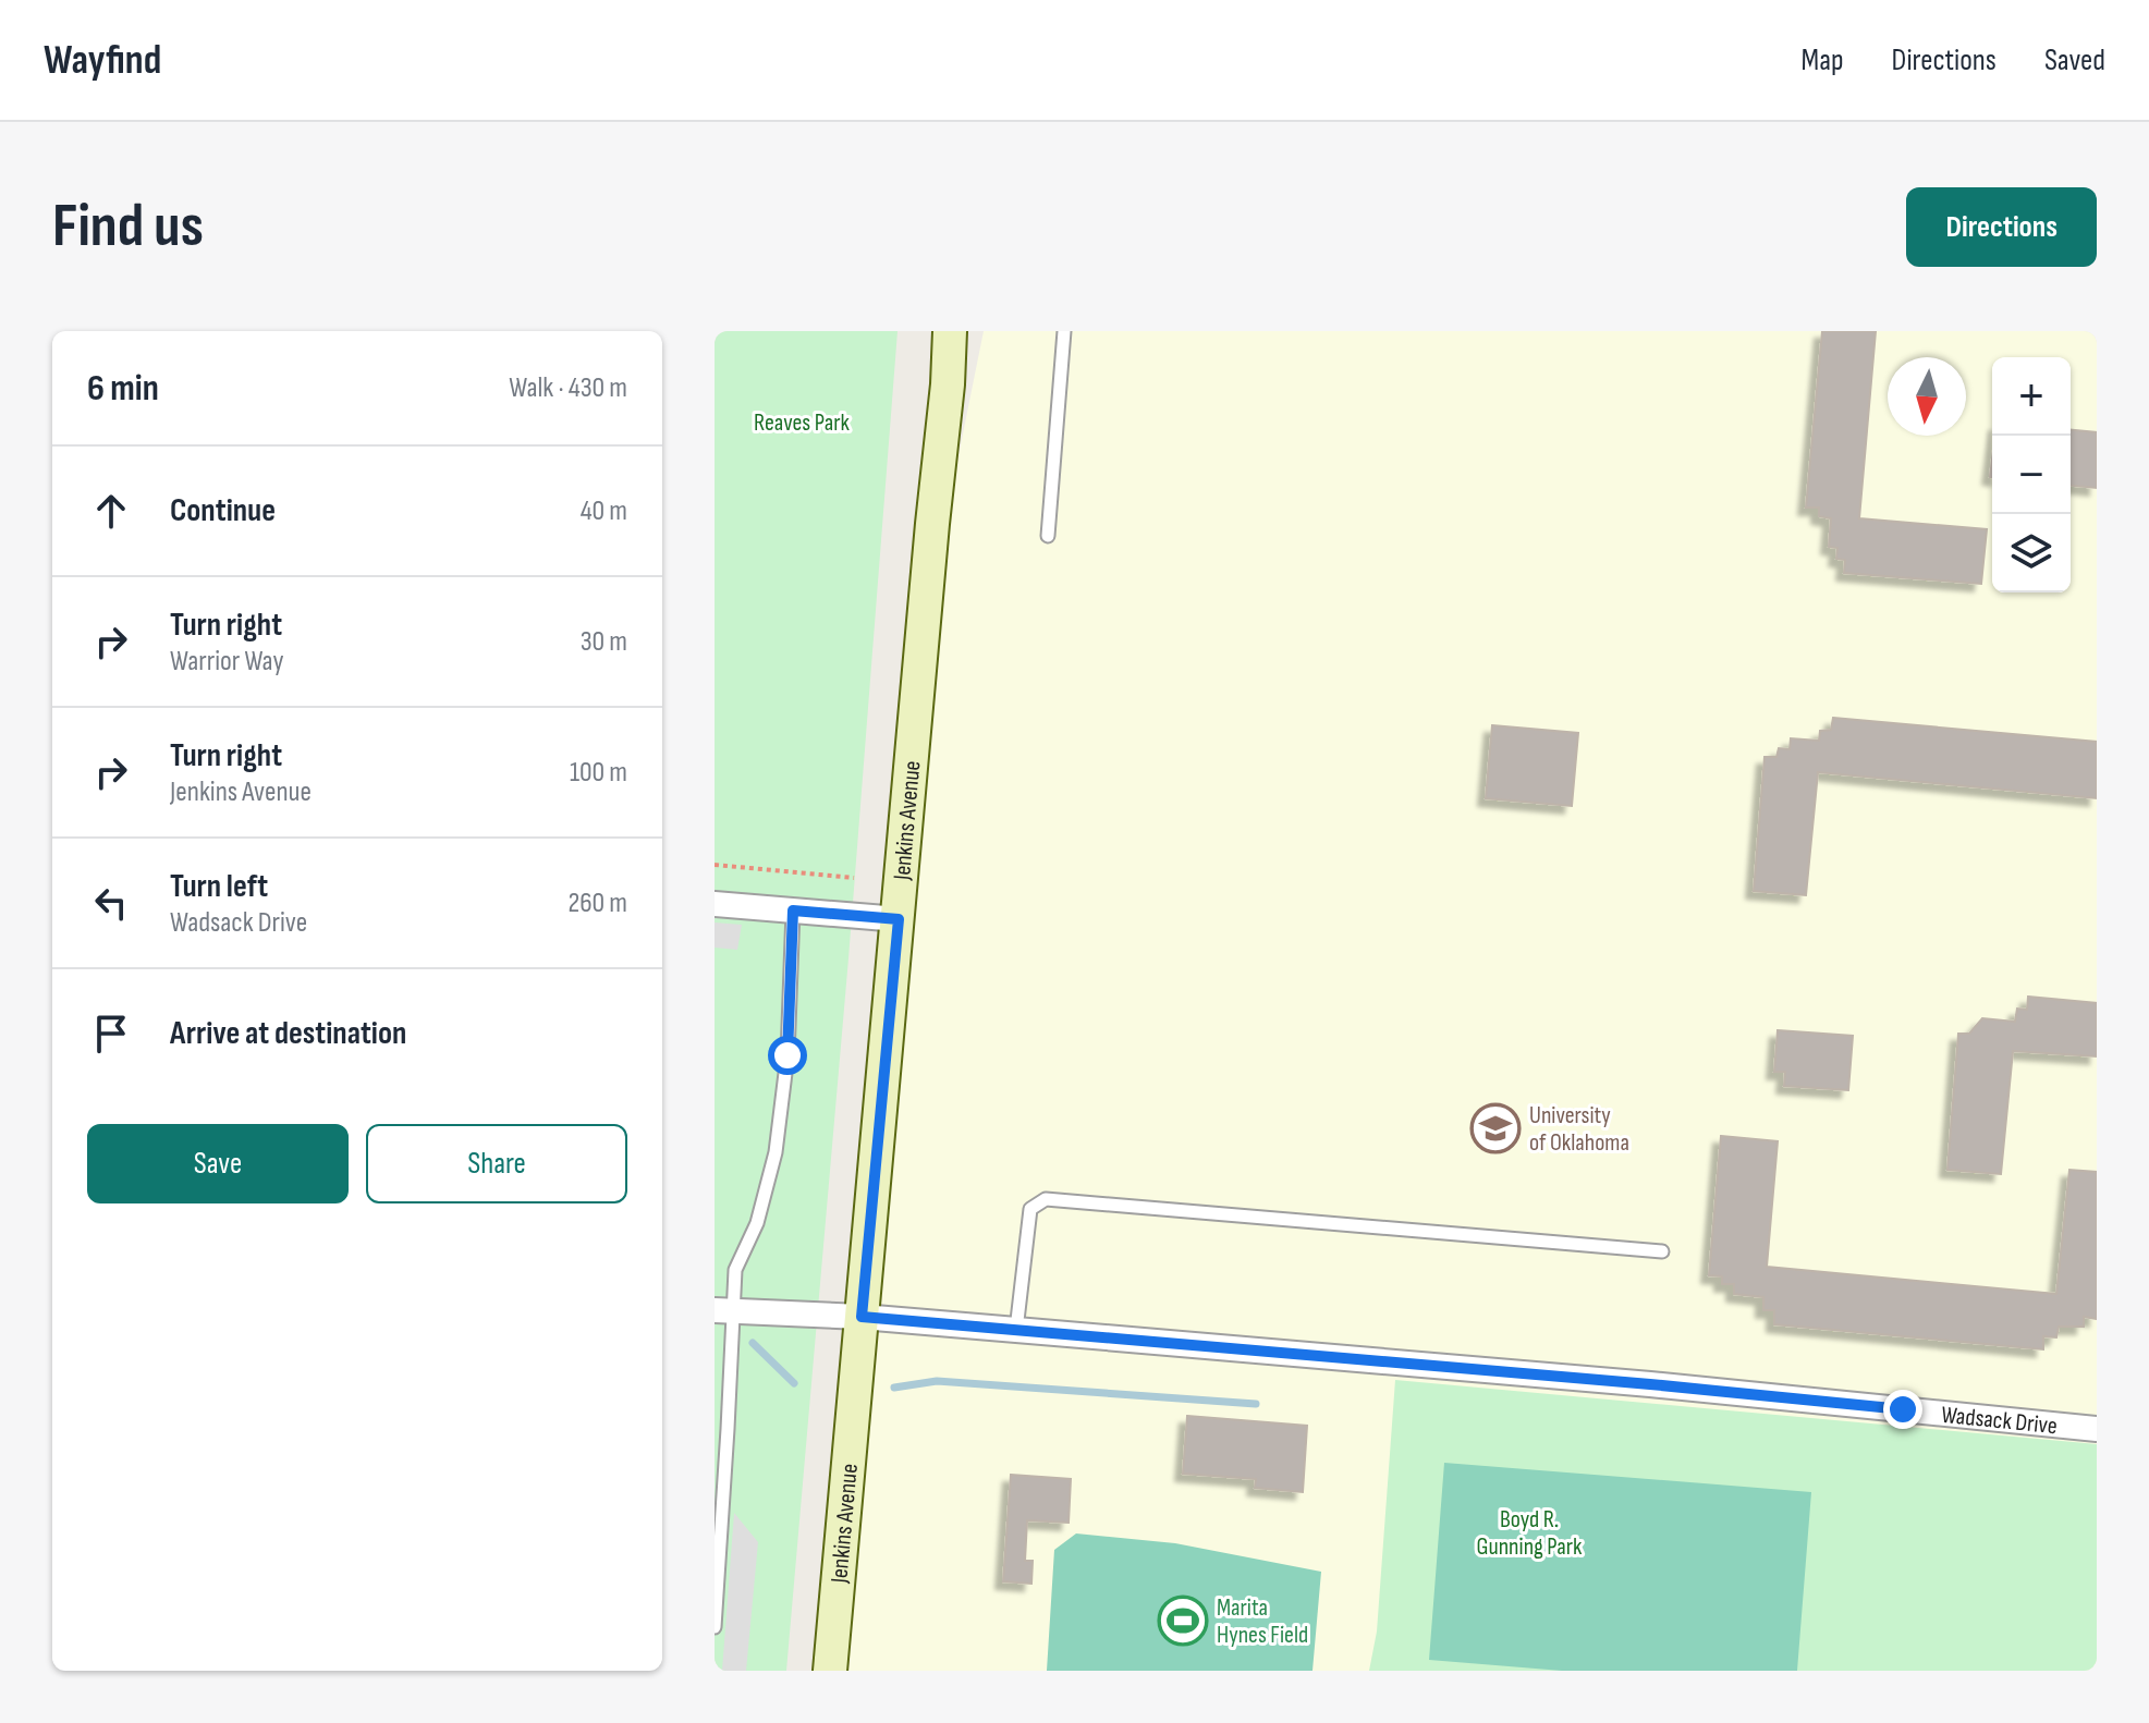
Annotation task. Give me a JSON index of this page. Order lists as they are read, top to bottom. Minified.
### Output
{"streets":{"street":["Jenkins Avenue","Wadsack Drive"]},"crossings":[["Jenkins Avenue","Wadsack Drive"]],"parks":["Reaves Park","Boyd R. Gunning Park"],"places":{"school or university":["University of Oklahoma"],"sports":["Marita Hynes Field"]},"north":"bottom","page":{"header":"Wayfind","nav":["Map","Directions","Saved"],"buttons":["Directions",["Save","Share"]],"title":"Find us","heading":["6 min","Walk · 430 m"],"map_buttons":["+","−"],"list":[["Continue","40 m"],["Turn right","Warrior Way","30 m"],["Turn right","Jenkins Avenue","100 m"],["Turn left","Wadsack Drive","260 m"],"Arrive at destination"]}}
